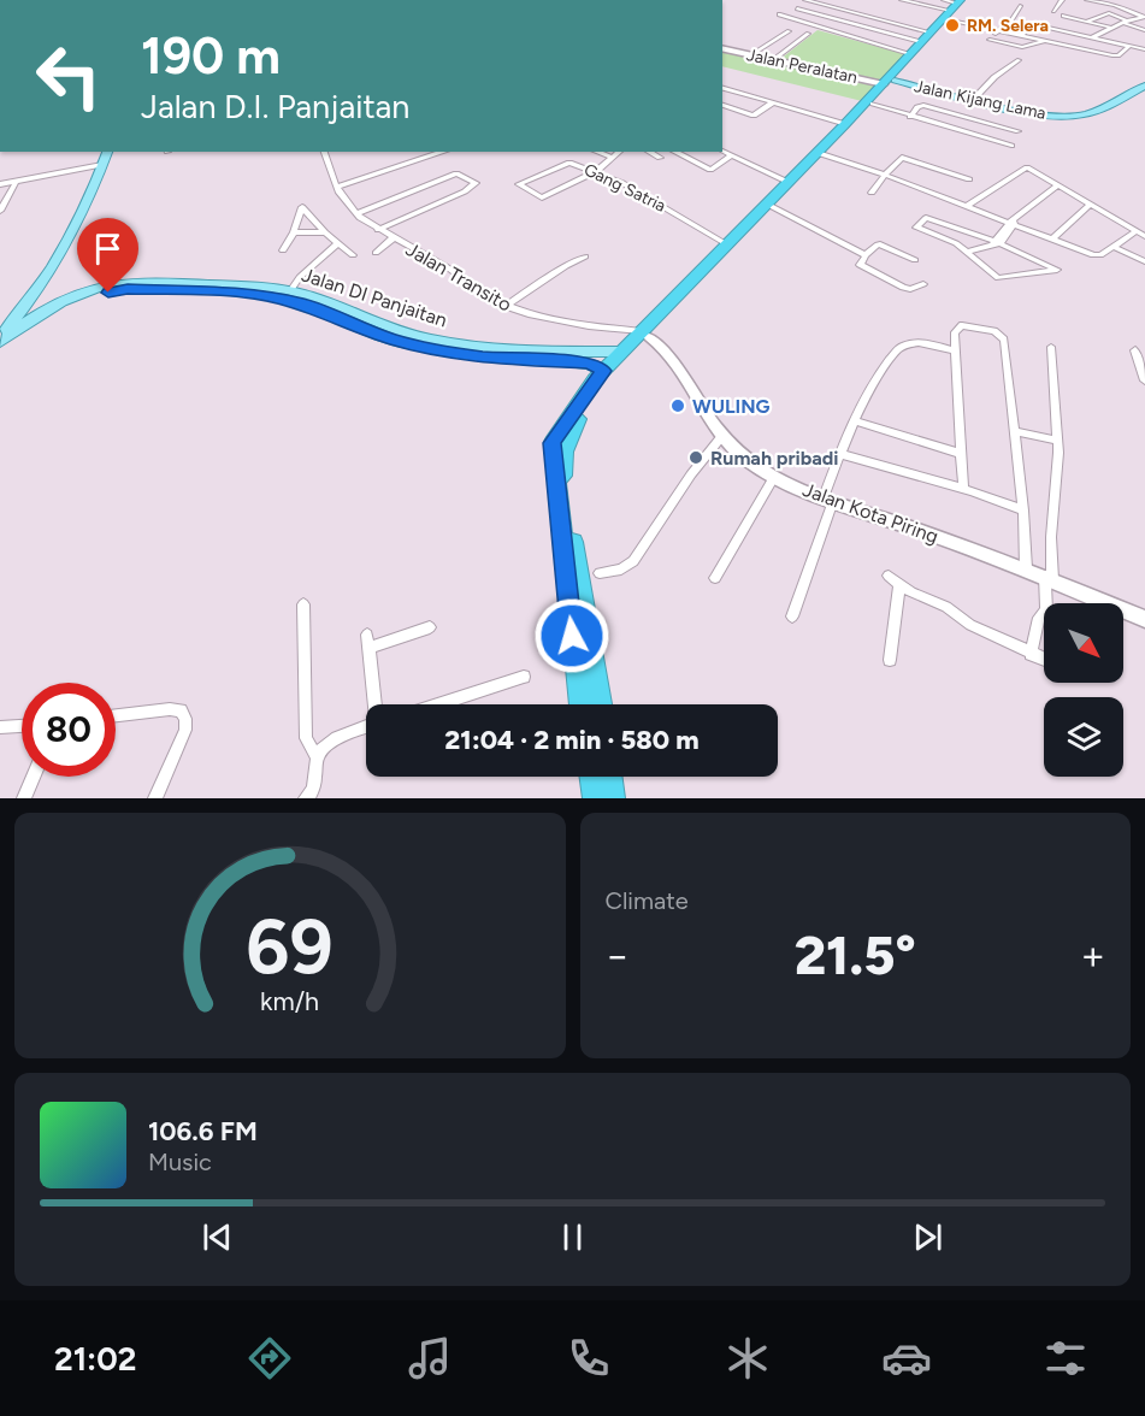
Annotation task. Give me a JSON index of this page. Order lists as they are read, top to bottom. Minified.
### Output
{"streets":{"main road":["Jalan Kijang Lama","Jalan DI Panjaitan"],"street":["Jalan Peralatan","Gang Satria","Jalan Transito","Jalan Kota Piring"]},"crossings":[["Jalan Peralatan","Jalan Kijang Lama"],["Jalan Transito","Jalan Kota Piring"]],"places":["RM. Selera","WULING","Rumah pribadi"],"north":"bottom right","page":{"turn":["190 m","Jalan D.I. Panjaitan"],"limit":"80","trip":"21:04 · 2 min · 580 m","tile":"Climate","heat":["−","21.5°","+"],"song":["106.6 FM","Music"],"tabs":"21:02","gauge":["69","km/h"]}}
